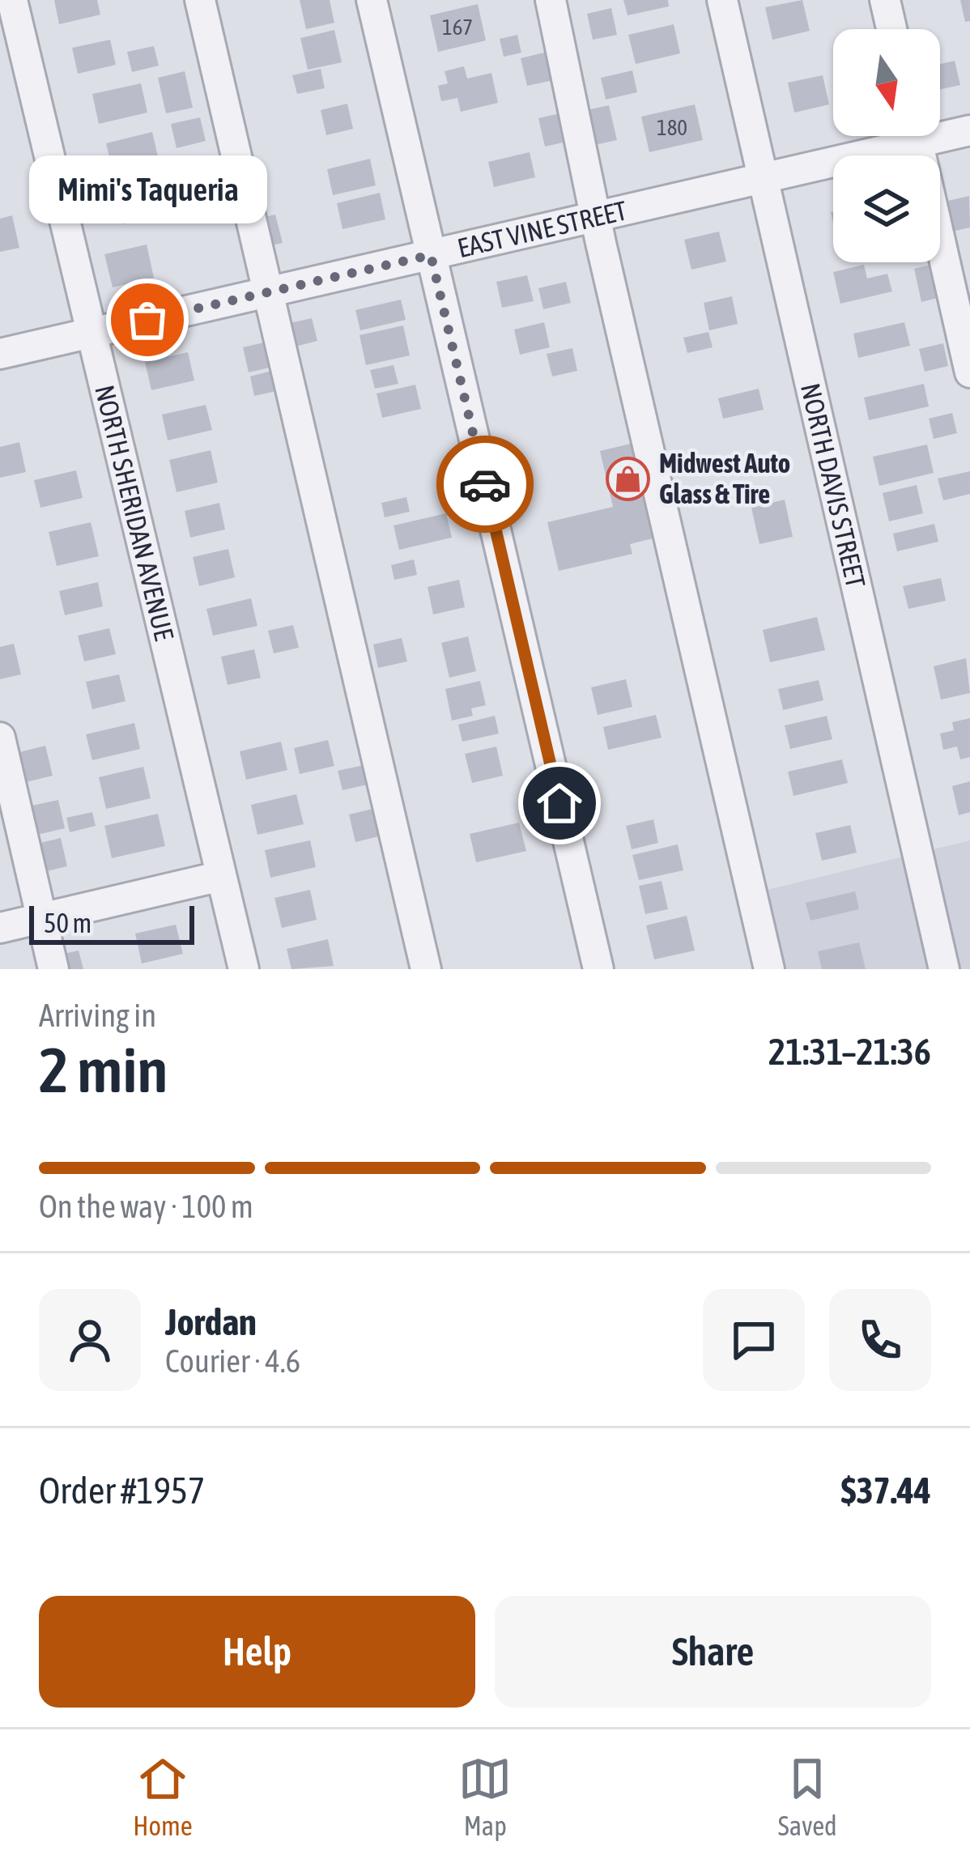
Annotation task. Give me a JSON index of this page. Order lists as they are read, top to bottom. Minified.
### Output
{"streets":{"street":["EAST VINE STREET","NORTH DAVIS STREET","NORTH SHERIDAN AVENUE"]},"crossings":[["EAST VINE STREET","NORTH DAVIS STREET"],["EAST VINE STREET","NORTH SHERIDAN AVENUE"]],"places":{"other":["Mimi's Taqueria"],"shop":["Midwest Auto Glass & Tire"]},"house_numbers":["167","180"],"scale_bar":"50 m","north":"bottom","page":{"bubble":"Mimi's Taqueria","scale":"50 m","heading":["2 min","Arriving in","21:31–21:36"],"panel":["Jordan","Courier · 4.6","Order #1957","$37.44"],"bar":"On the way · 100 m","buttons":["Help","Share"],"tabs":["Home","Map","Saved"]}}
